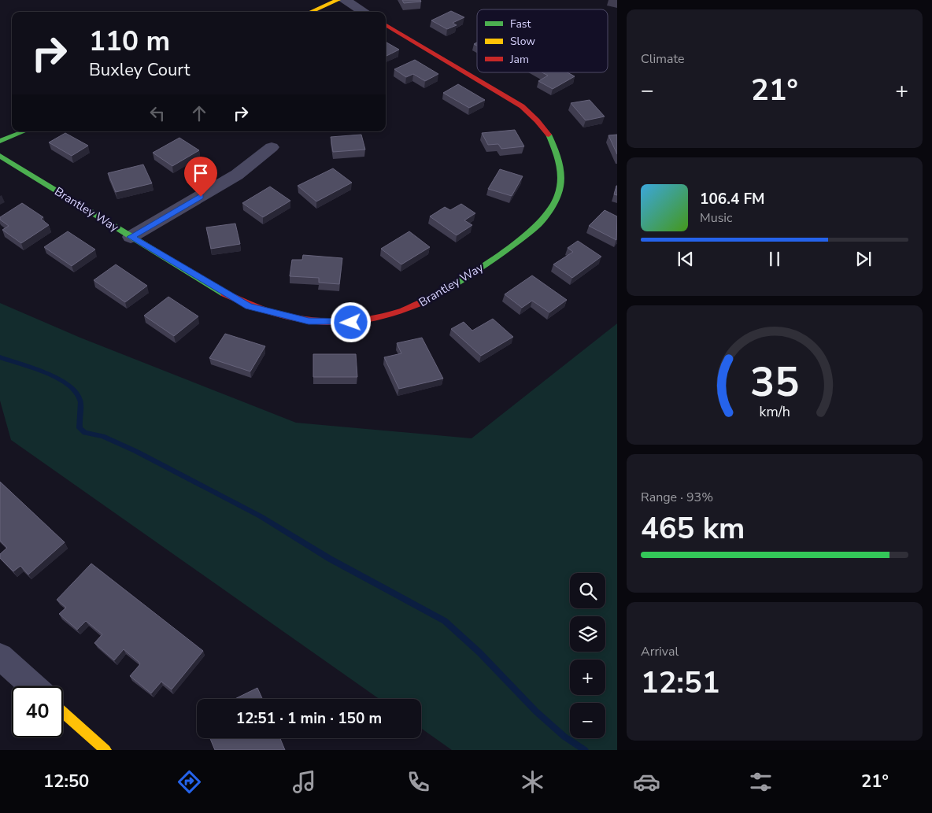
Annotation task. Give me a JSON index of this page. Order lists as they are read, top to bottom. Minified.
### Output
{"streets":{"street":["Brantley Way"]},"legend":["Fast","Slow","Jam"],"page":{"tile":["Climate",["Range · 93%","465 km"],["Arrival","12:51"]],"turn":["110 m","Buxley Court"],"heat":["−","21°","+"],"song":["106.4 FM","Music"],"map_buttons":["+","−"],"limit":"40","trip":"12:51 · 1 min · 150 m","tabs":["12:50","21°"],"gauge":["35","km/h"]}}
